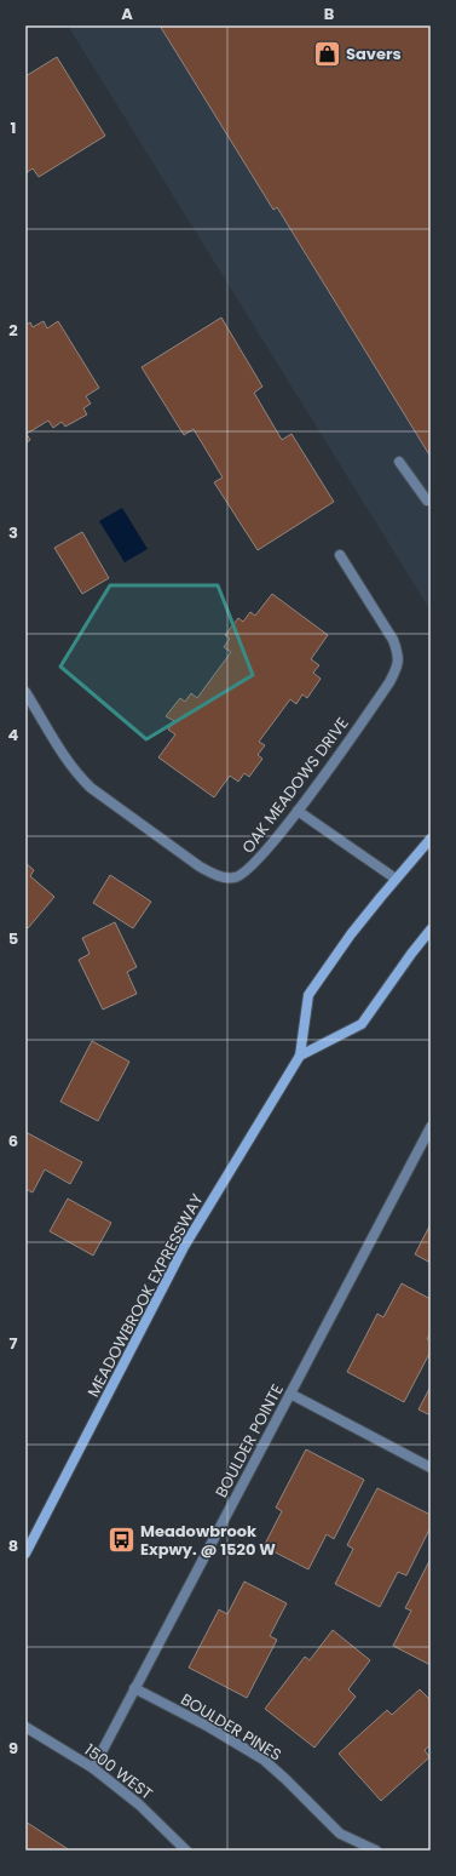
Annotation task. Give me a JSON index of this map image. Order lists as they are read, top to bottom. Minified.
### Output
{"streets":{"main road":["MEADOWBROOK EXPRESSWAY"],"street":["OAK MEADOWS DRIVE","BOULDER POINTE","BOULDER PINES","1500 WEST"]},"crossings":[["BOULDER POINTE","BOULDER PINES"],["BOULDER POINTE","1500 WEST"]],"places":{"shop":["Savers"],"bus stop":["Meadowbrook Expwy. @ 1520 W"]},"grid":{"columns":["A","B"],"rows":["1","2","3","4","5","6","7","8","9"]}}
